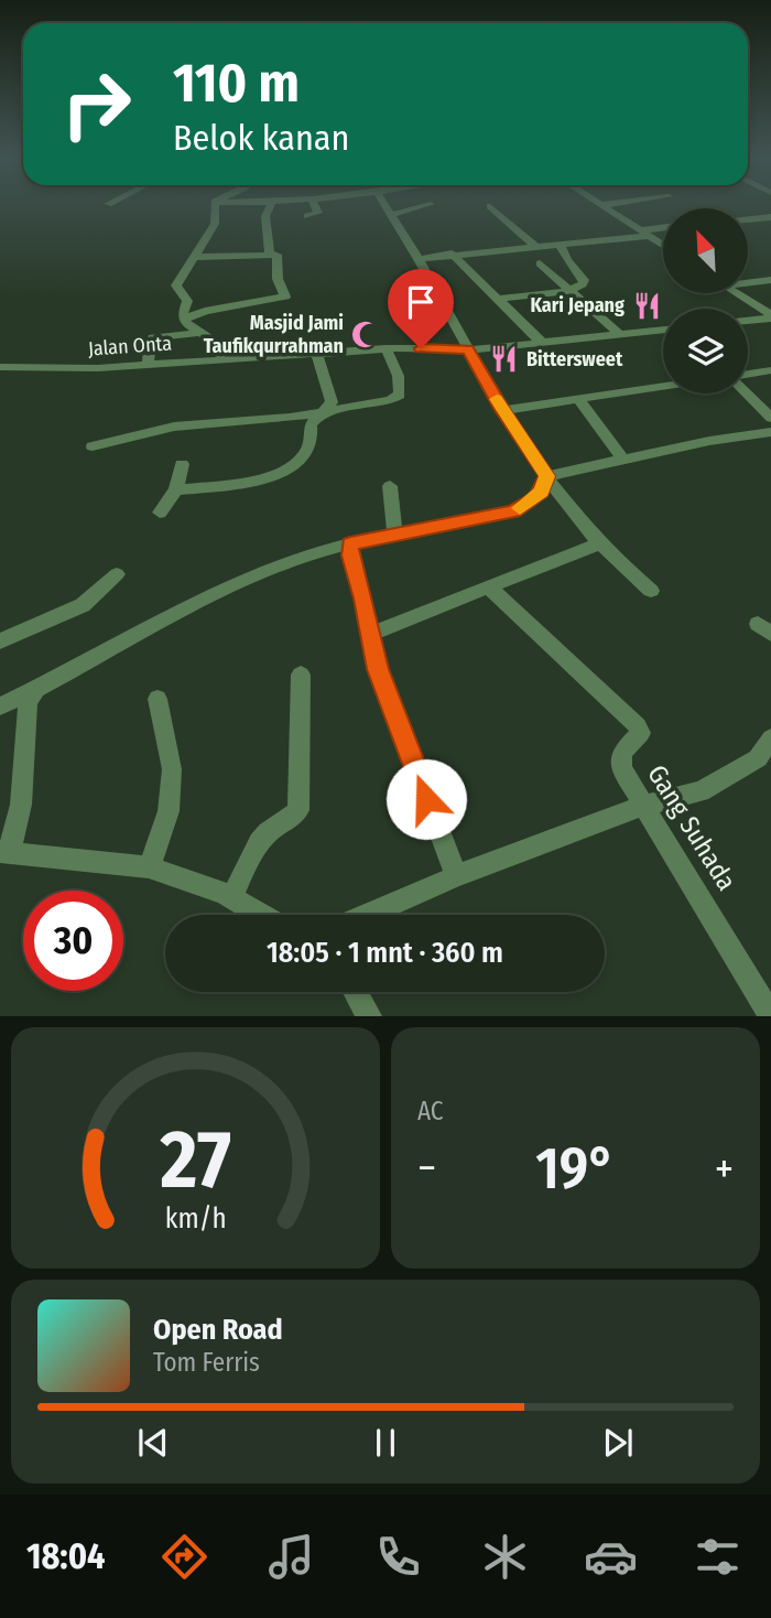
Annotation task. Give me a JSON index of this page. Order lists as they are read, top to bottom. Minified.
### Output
{"streets":{"street":["Jalan Onta","Gang Suhada"]},"places":{"restaurant":["Kari Jepang","Bittersweet"],"mosque":["Masjid Jami Taufikqurrahman"]},"north":"top left","page":{"turn":["110 m","Belok kanan"],"limit":"30","trip":"18:05 · 1 mnt · 360 m","tile":"AC","heat":["−","19°","+"],"song":["Open Road","Tom Ferris"],"tabs":"18:04","gauge":["27","km/h"]}}
